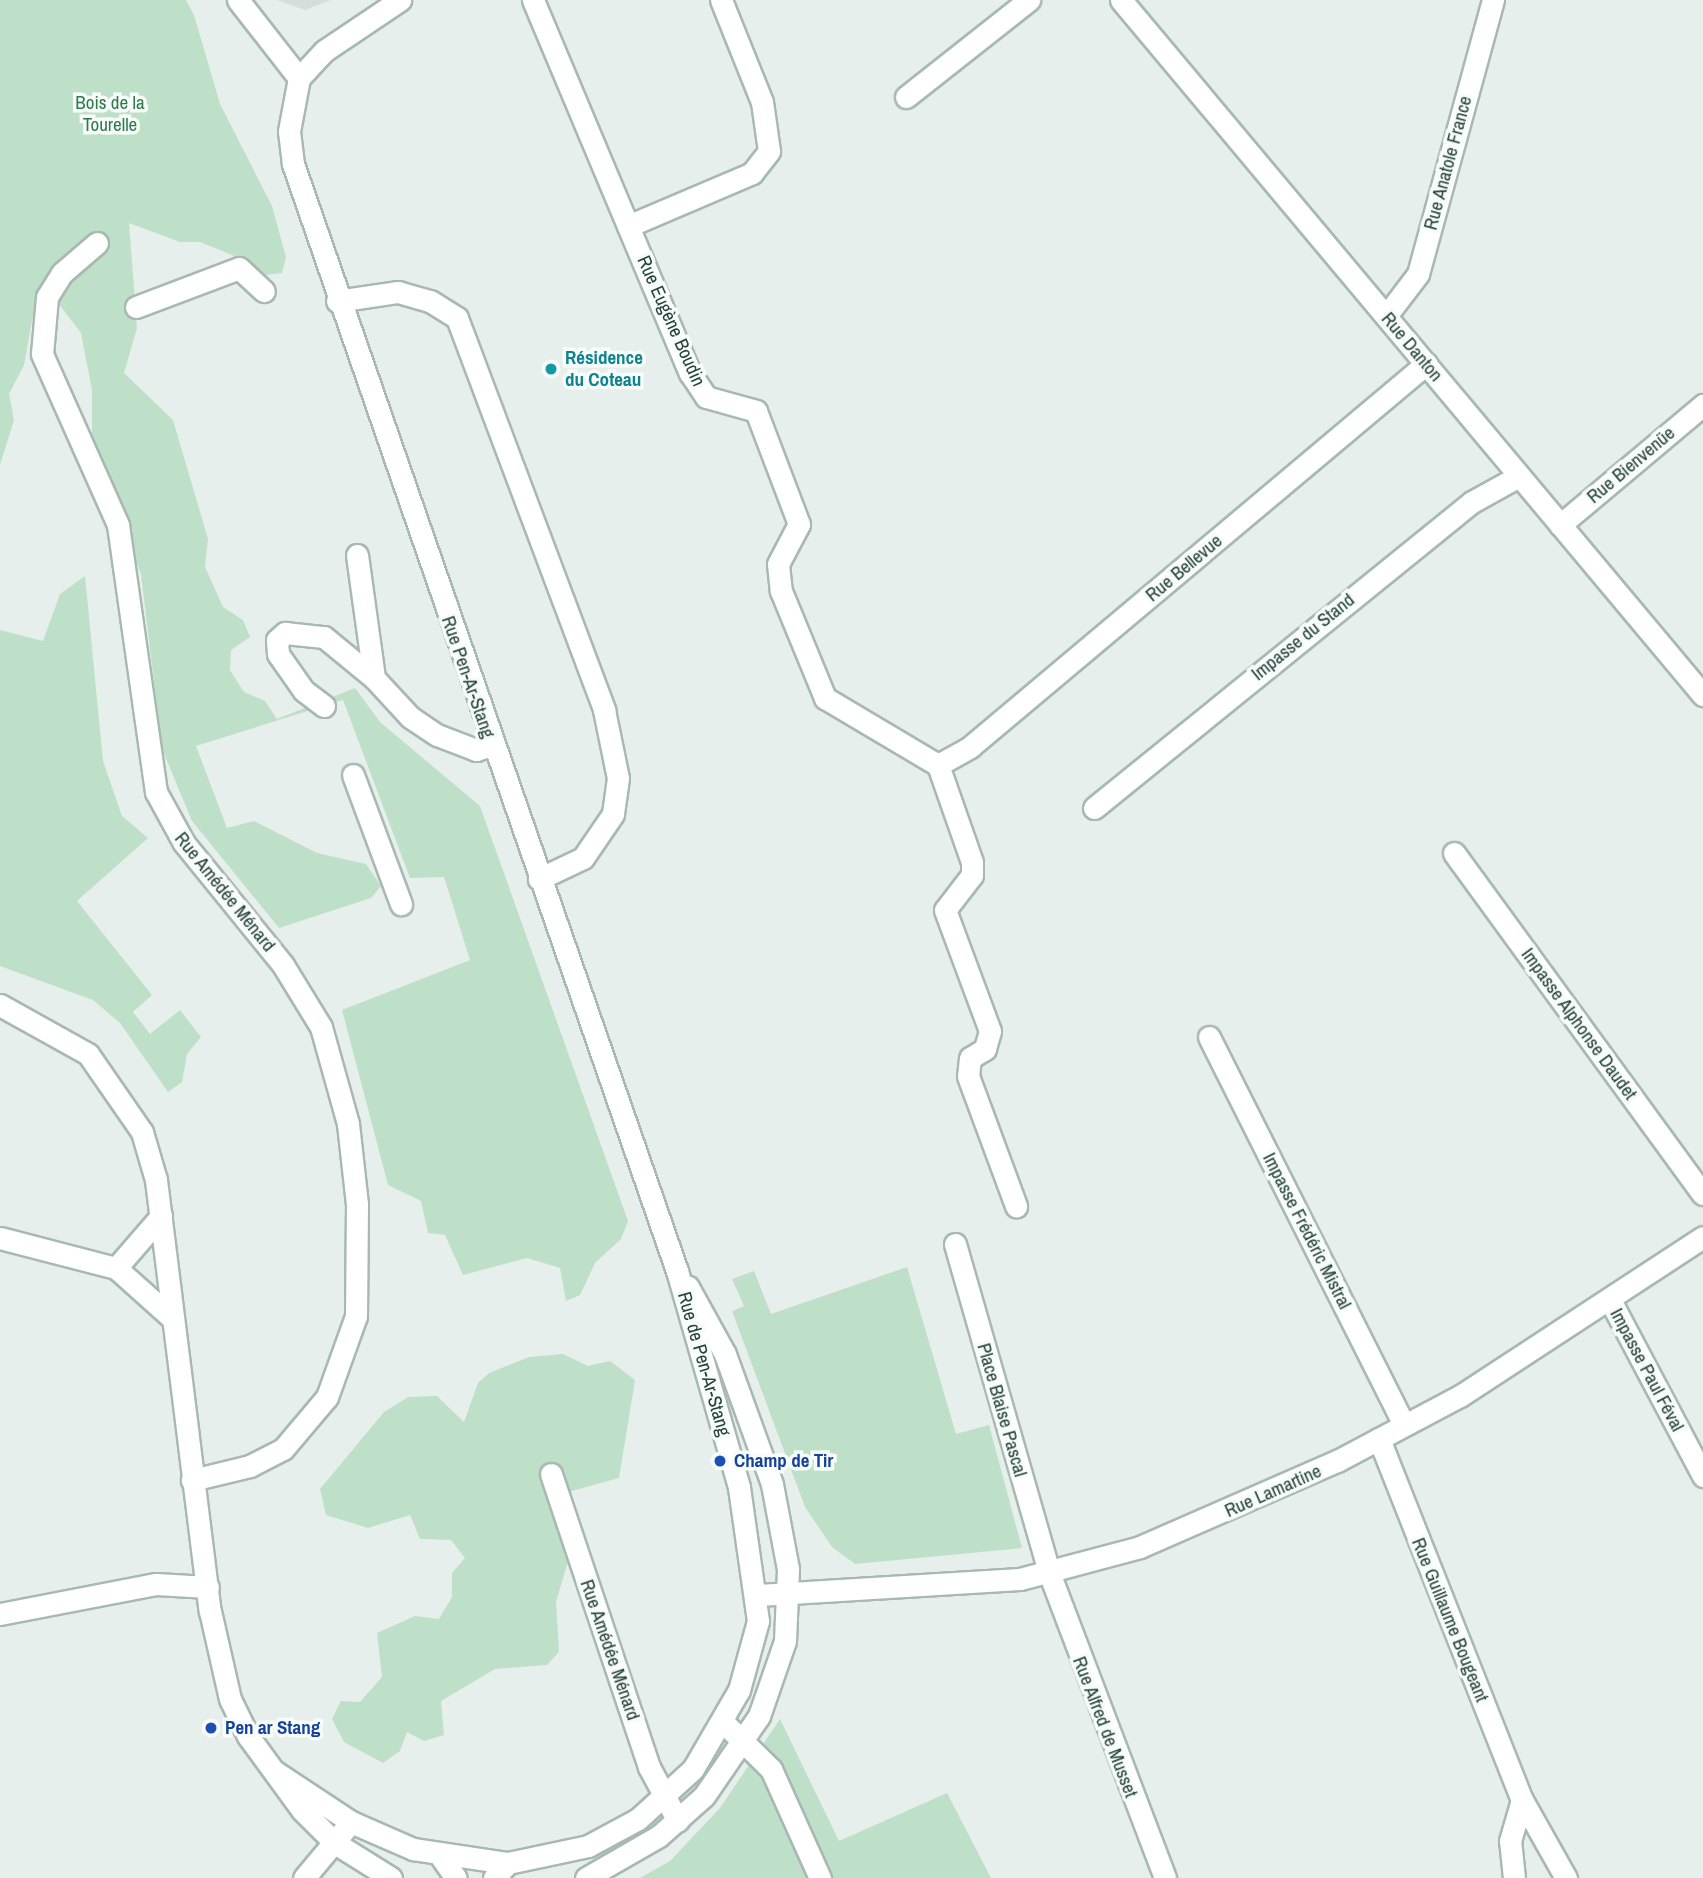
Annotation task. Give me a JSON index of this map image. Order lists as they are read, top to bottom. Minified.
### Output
{"streets":{"street":["Rue Anatole France","Rue Eugène Boudin","Rue Danton","Rue Bienvenüe","Rue Bellevue","Impasse du Stand","Rue Pen-Ar-Stang","Rue Amédée Ménard","Impasse Alphonse Daudet","Impasse Frédéric Mistral","Rue de Pen-Ar-Stang","Impasse Paul Féval","Place Blaise Pascal","Rue Lamartine","Rue Guillaume Bougeant","Rue Alfred de Musset"]},"crossings":[["Rue Anatole France","Rue Danton"],["Rue Eugène Boudin","Rue Bellevue"],["Rue Danton","Rue Bienvenüe"],["Rue Danton","Rue Bellevue"],["Rue Danton","Impasse du Stand"],["Rue Pen-Ar-Stang","Rue de Pen-Ar-Stang"],["Rue Amédée Ménard","Rue de Pen-Ar-Stang"],["Impasse Frédéric Mistral","Rue Lamartine"],["Rue de Pen-Ar-Stang","Rue Lamartine"],["Impasse Paul Féval","Rue Lamartine"],["Place Blaise Pascal","Rue Lamartine"],["Place Blaise Pascal","Rue Alfred de Musset"],["Rue Lamartine","Rue Guillaume Bougeant"],["Rue Lamartine","Rue Alfred de Musset"]],"parks":["Bois de la Tourelle"],"places":["Résidence du Coteau","Champ de Tir","Pen ar Stang"]}
